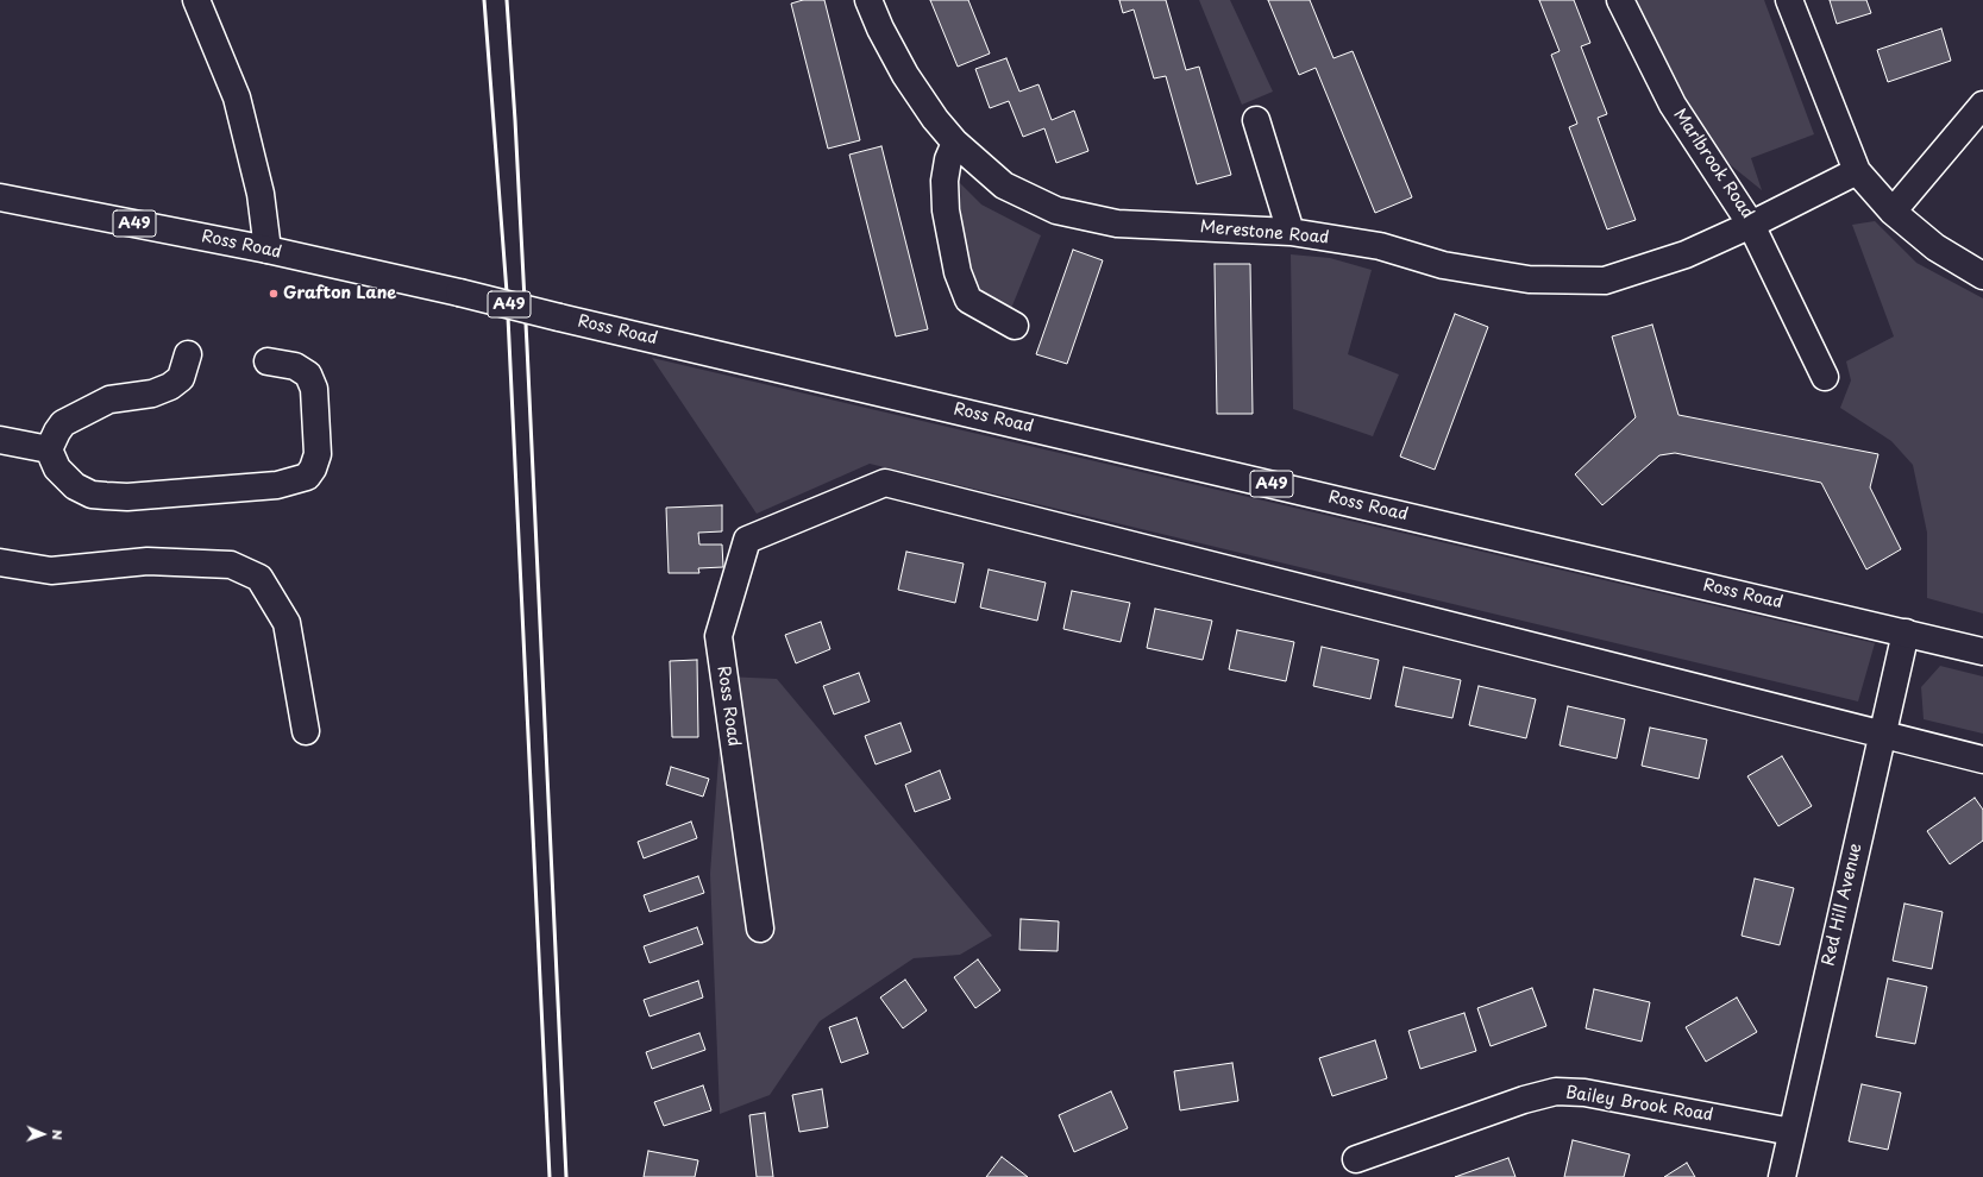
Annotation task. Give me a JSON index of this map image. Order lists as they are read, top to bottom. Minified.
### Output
{"streets":{"main road":["Marlbrook Road","A49","Merestone Road","Ross Road","Red Hill Avenue","Bailey Brook Road"]},"crossings":[["Marlbrook Road","Merestone Road"],["Ross Road","Red Hill Avenue"],["Red Hill Avenue","Bailey Brook Road"]],"places":["Grafton Lane"],"north":"right"}
